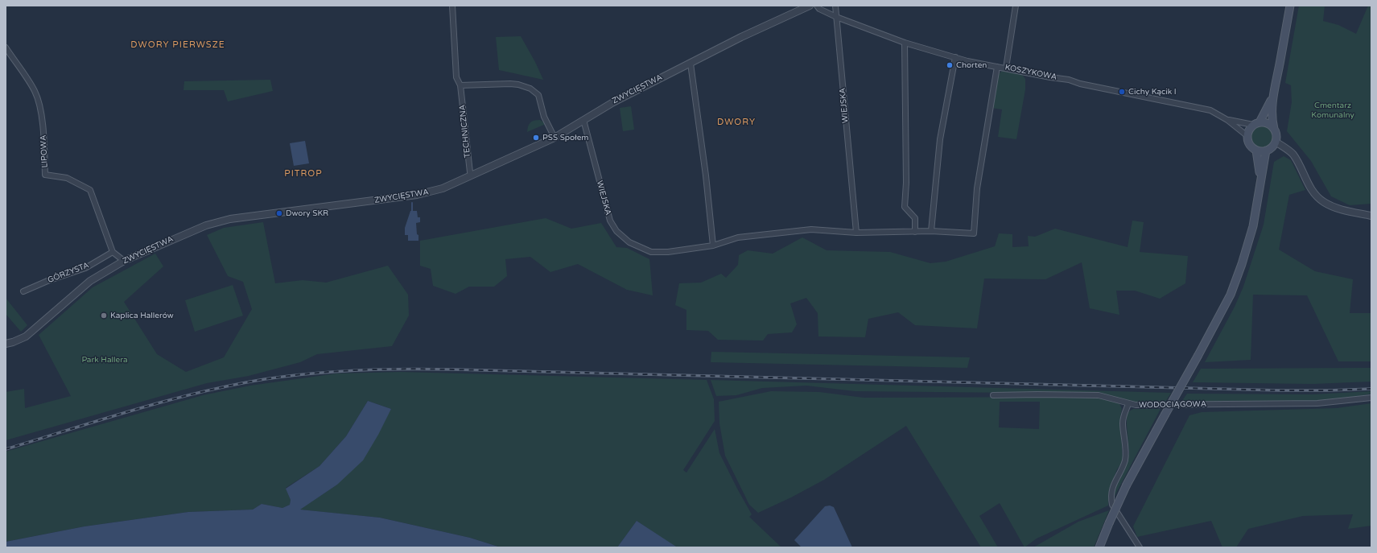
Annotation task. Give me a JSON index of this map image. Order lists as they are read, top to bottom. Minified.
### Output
{"streets":{"street":["KOSZYKOWA","ZWYCIĘSTWA","WIEJSKA","TECHNICZNA","LIPOWA","GÓRZYSTA","WODOCIĄGOWA"]},"crossings":[["KOSZYKOWA","WIEJSKA"],["ZWYCIĘSTWA","WIEJSKA"],["ZWYCIĘSTWA","TECHNICZNA"],["LIPOWA","GÓRZYSTA"]],"districts":["DWORY PIERWSZE","DWORY","PITROP"],"parks":["Cmentarz Komunalny","Park Hallera"],"places":["Chorten","Cichy Kącik I","PSS Społem","Dwory SKR","Kaplica Hallerów"]}
